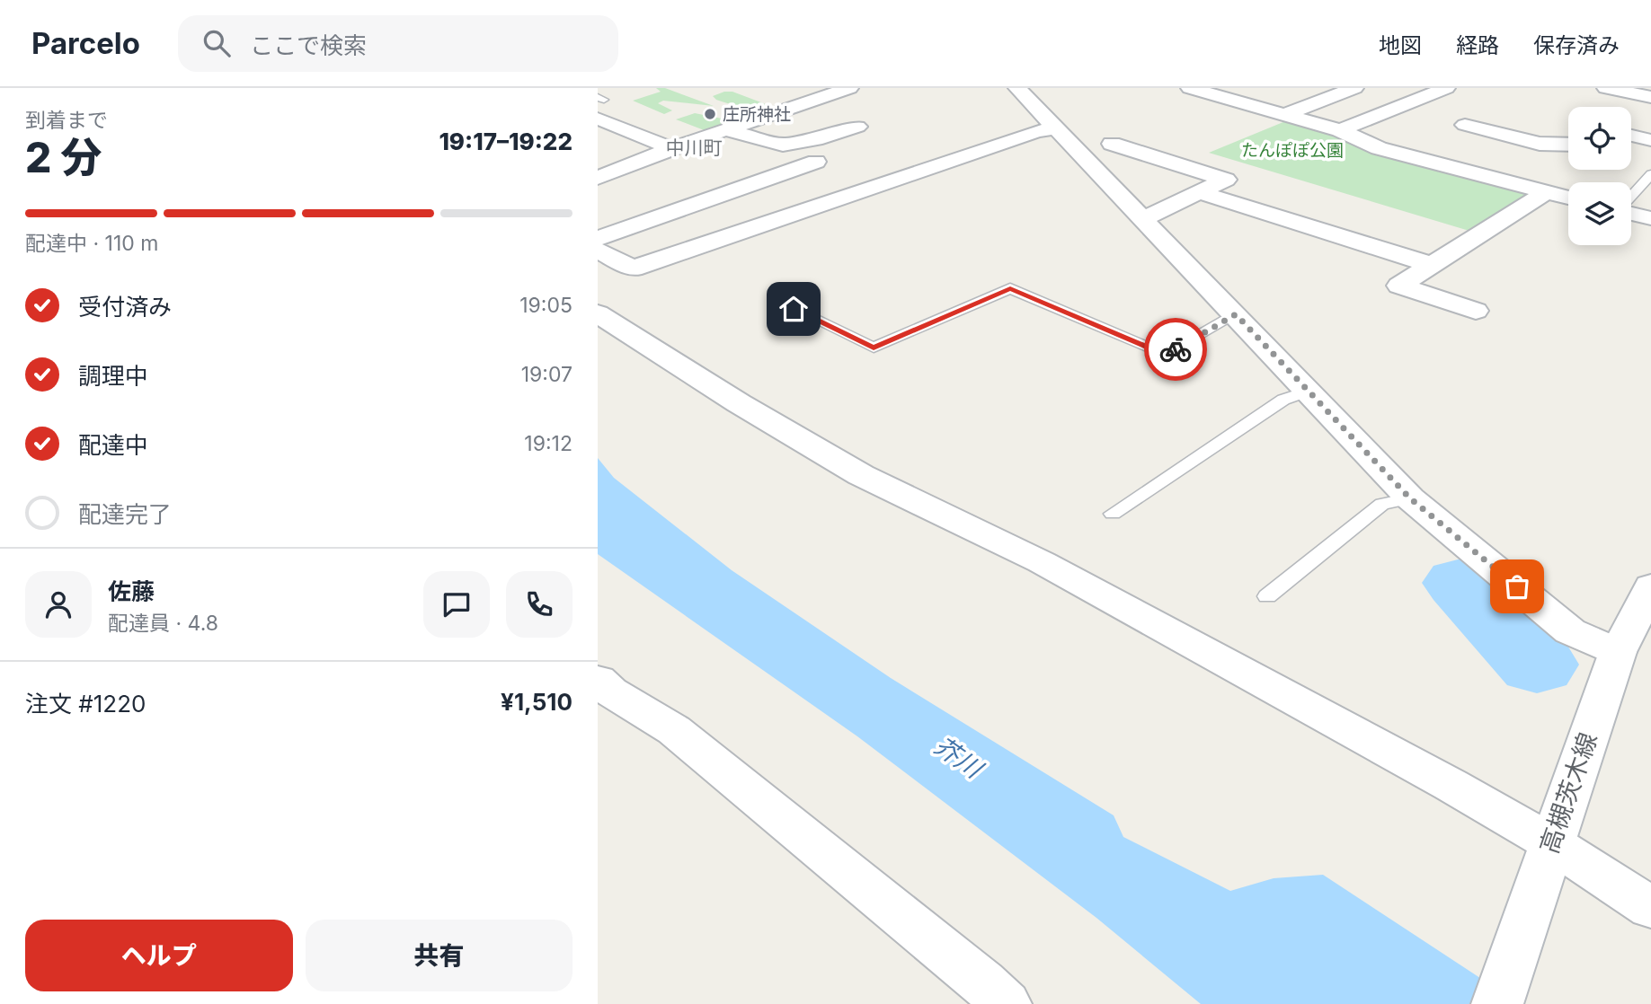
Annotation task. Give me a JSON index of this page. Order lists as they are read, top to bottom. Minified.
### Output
{"streets":{"street":["高槻茨木線"]},"districts":["中川町"],"water":["芥川"],"parks":["たんぽぽ公園"],"places":["庄所神社"],"page":{"header":"Parcelo","search":"ここで検索","nav":["地図","経路","保存済み"],"heading":["2 分","到着まで","19:17–19:22"],"panel":["佐藤","配達員 · 4.8","注文 #1220","¥1,510"],"bar":"配達中 · 110 m","list":[["受付済み","19:05"],["調理中","19:07"],["配達中","19:12"],"配達完了"],"buttons":["ヘルプ","共有"]}}
